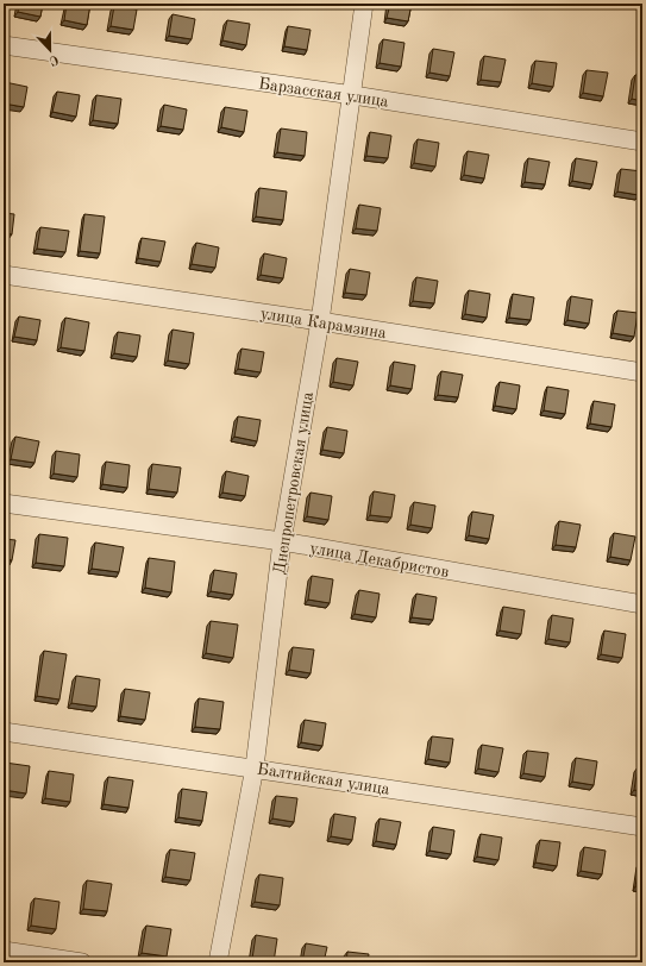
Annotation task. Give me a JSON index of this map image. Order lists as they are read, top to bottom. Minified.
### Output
{"streets":{"street":["Барзасская улица","улица Карамзина","Днепропетровская улица","улица Декабристов","Балтийская улица"]},"crossings":[["Барзасская улица","Днепропетровская улица"],["улица Карамзина","Днепропетровская улица"],["Днепропетровская улица","улица Декабристов"],["Днепропетровская улица","Балтийская улица"]],"north":"bottom"}
